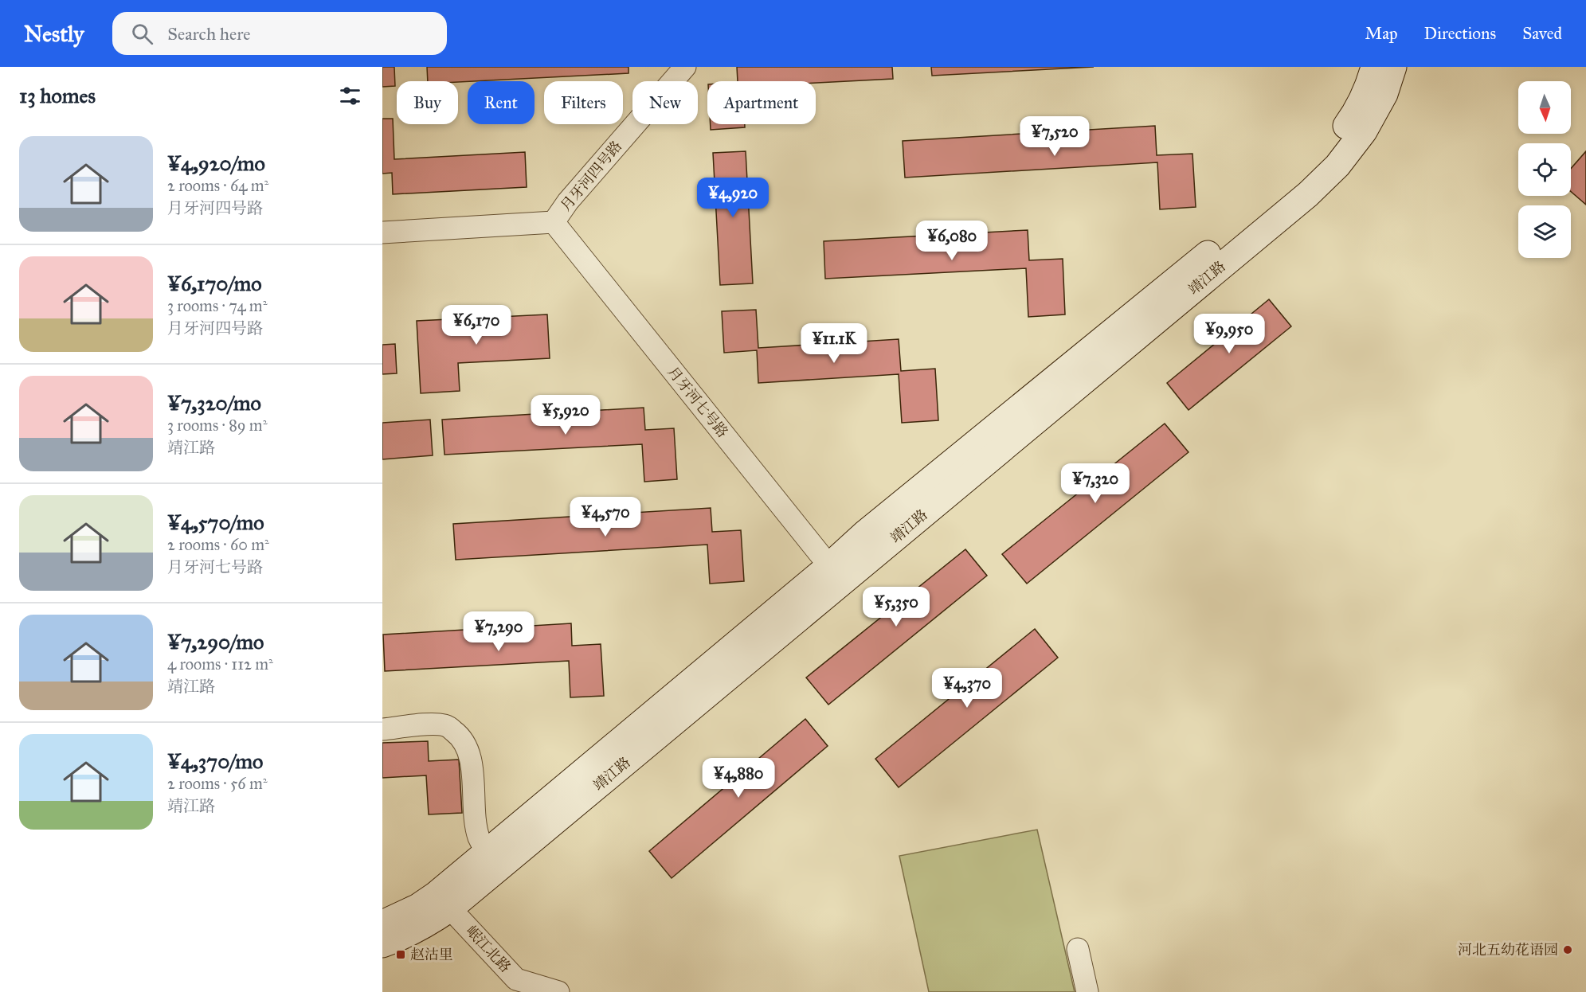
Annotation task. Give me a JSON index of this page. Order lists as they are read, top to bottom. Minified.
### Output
{"streets":{"main road":["靖江路"],"street":["月牙河四号路","月牙河七号路","岷江北路"]},"crossings":[["月牙河四号路","月牙河七号路"],["靖江路","月牙河七号路"],["靖江路","岷江北路"]],"places":{"other":["河北五幼花语园"],"transit":["赵沽里"]},"north":"bottom","page":{"header":"Nestly","search":"Search here","nav":["Map","Directions","Saved"],"heading":"13 homes","chip":["Buy","Rent","Filters","New","Apartment"],"price":["¥7,520","¥4,920","¥6,080","¥6,170","¥9,950","¥11.1K","¥5,920","¥7,320","¥4,570","¥5,350","¥7,290","¥4,370","¥4,880"],"list":[{"name":"¥4,920/mo","note":"2 rooms · 64 m² · 月牙河四号路"},{"name":"¥6,170/mo","note":"3 rooms · 74 m² · 月牙河四号路"},{"name":"¥7,320/mo","note":"3 rooms · 89 m² · 靖江路"},{"name":"¥4,570/mo","note":"2 rooms · 60 m² · 月牙河七号路"},{"name":"¥7,290/mo","note":"4 rooms · 112 m² · 靖江路"},{"name":"¥4,370/mo","note":"2 rooms · 56 m² · 靖江路"}]}}
